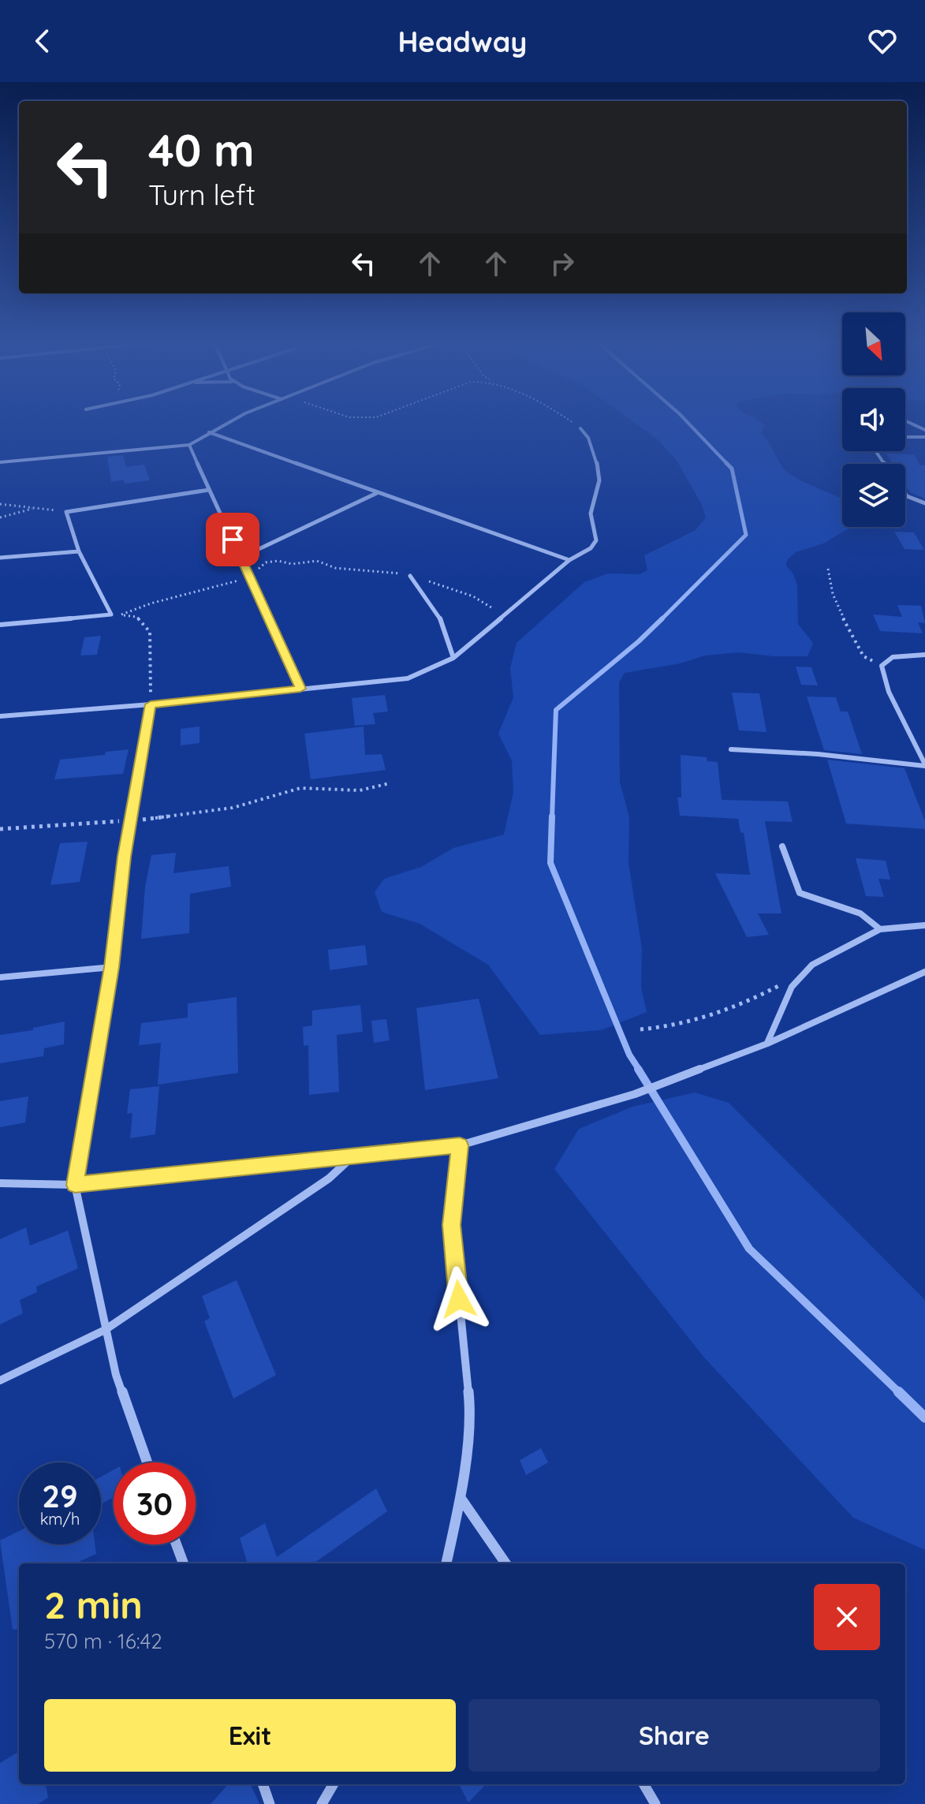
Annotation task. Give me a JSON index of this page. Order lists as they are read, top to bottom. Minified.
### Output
{"north":"bottom right","page":{"header":"Headway","turn":["40 m","Turn left"],"speed":"29 km/h","limit":"30","heading":["2 min","570 m · 16:42"],"buttons":["Exit","Share"]}}
